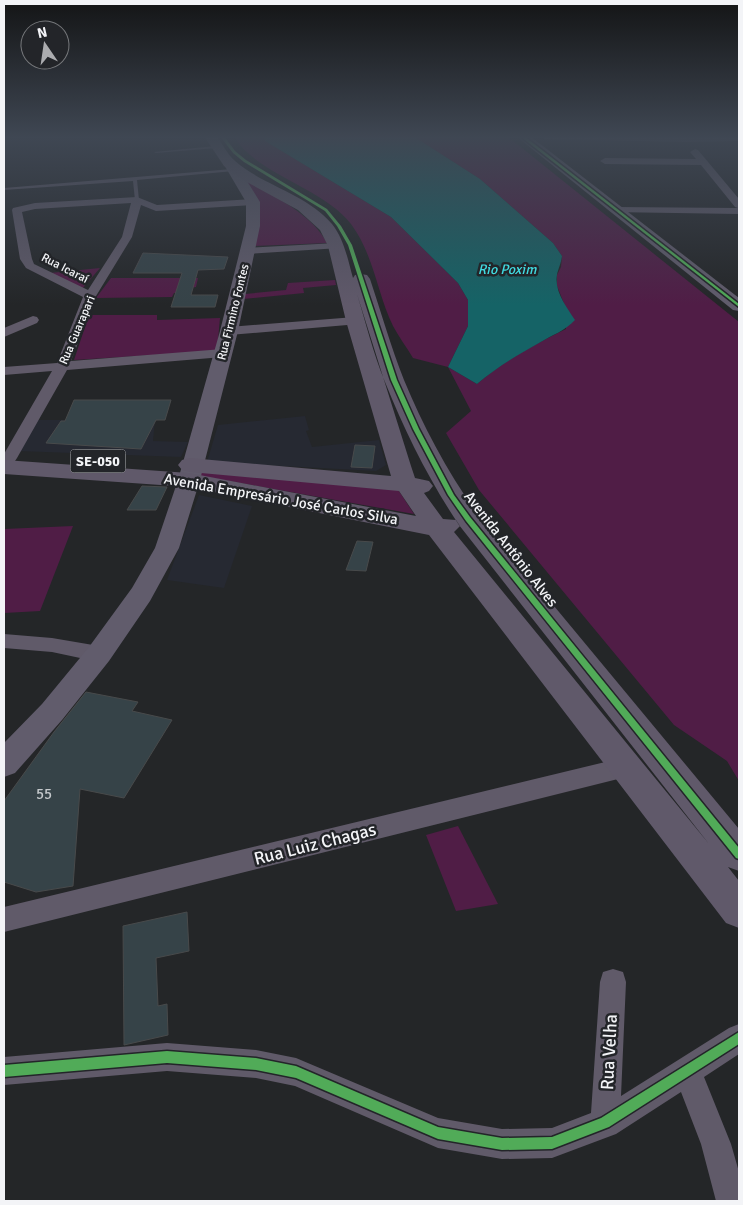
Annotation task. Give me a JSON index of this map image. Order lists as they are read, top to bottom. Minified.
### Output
{"streets":{"main road":["Avenida Empresário José Carlos Silva","Avenida Antônio Alves"],"street":["Rua Icaraí","Rua Firmino Fontes","Rua Guarapari","Rua Luiz Chagas","Rua Velha"]},"crossings":[["Rua Icaraí","Rua Guarapari"],["Rua Firmino Fontes","Avenida Empresário José Carlos Silva"],["Rua Guarapari","Avenida Empresário José Carlos Silva"],["Avenida Empresário José Carlos Silva","Avenida Antônio Alves"]],"water":["Rio Poxim"],"house_numbers":["55"],"north":"top"}
